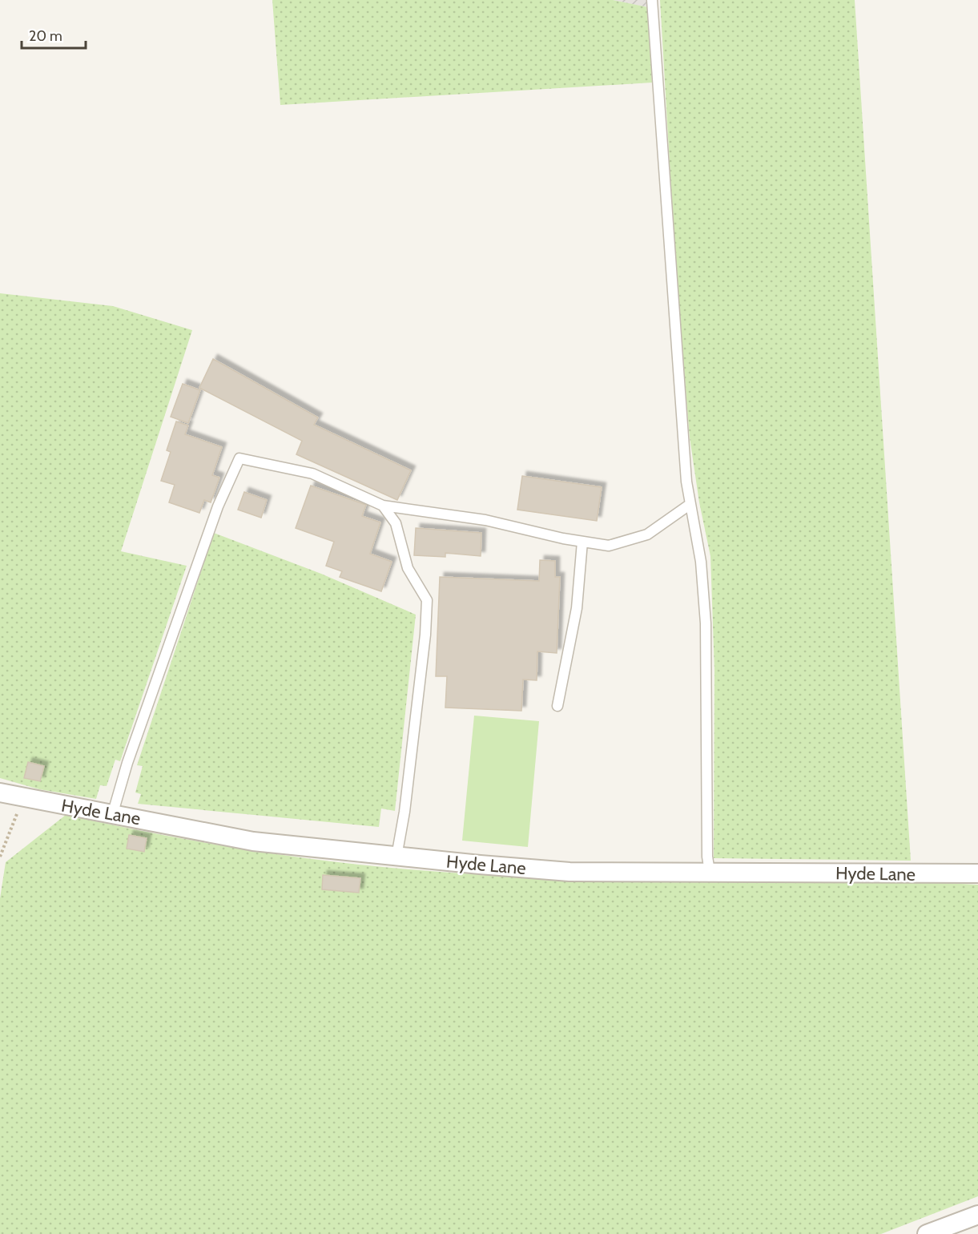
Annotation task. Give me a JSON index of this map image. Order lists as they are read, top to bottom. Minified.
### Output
{"streets":{"street":["Hyde Lane"]},"scale_bar":"20 m"}
